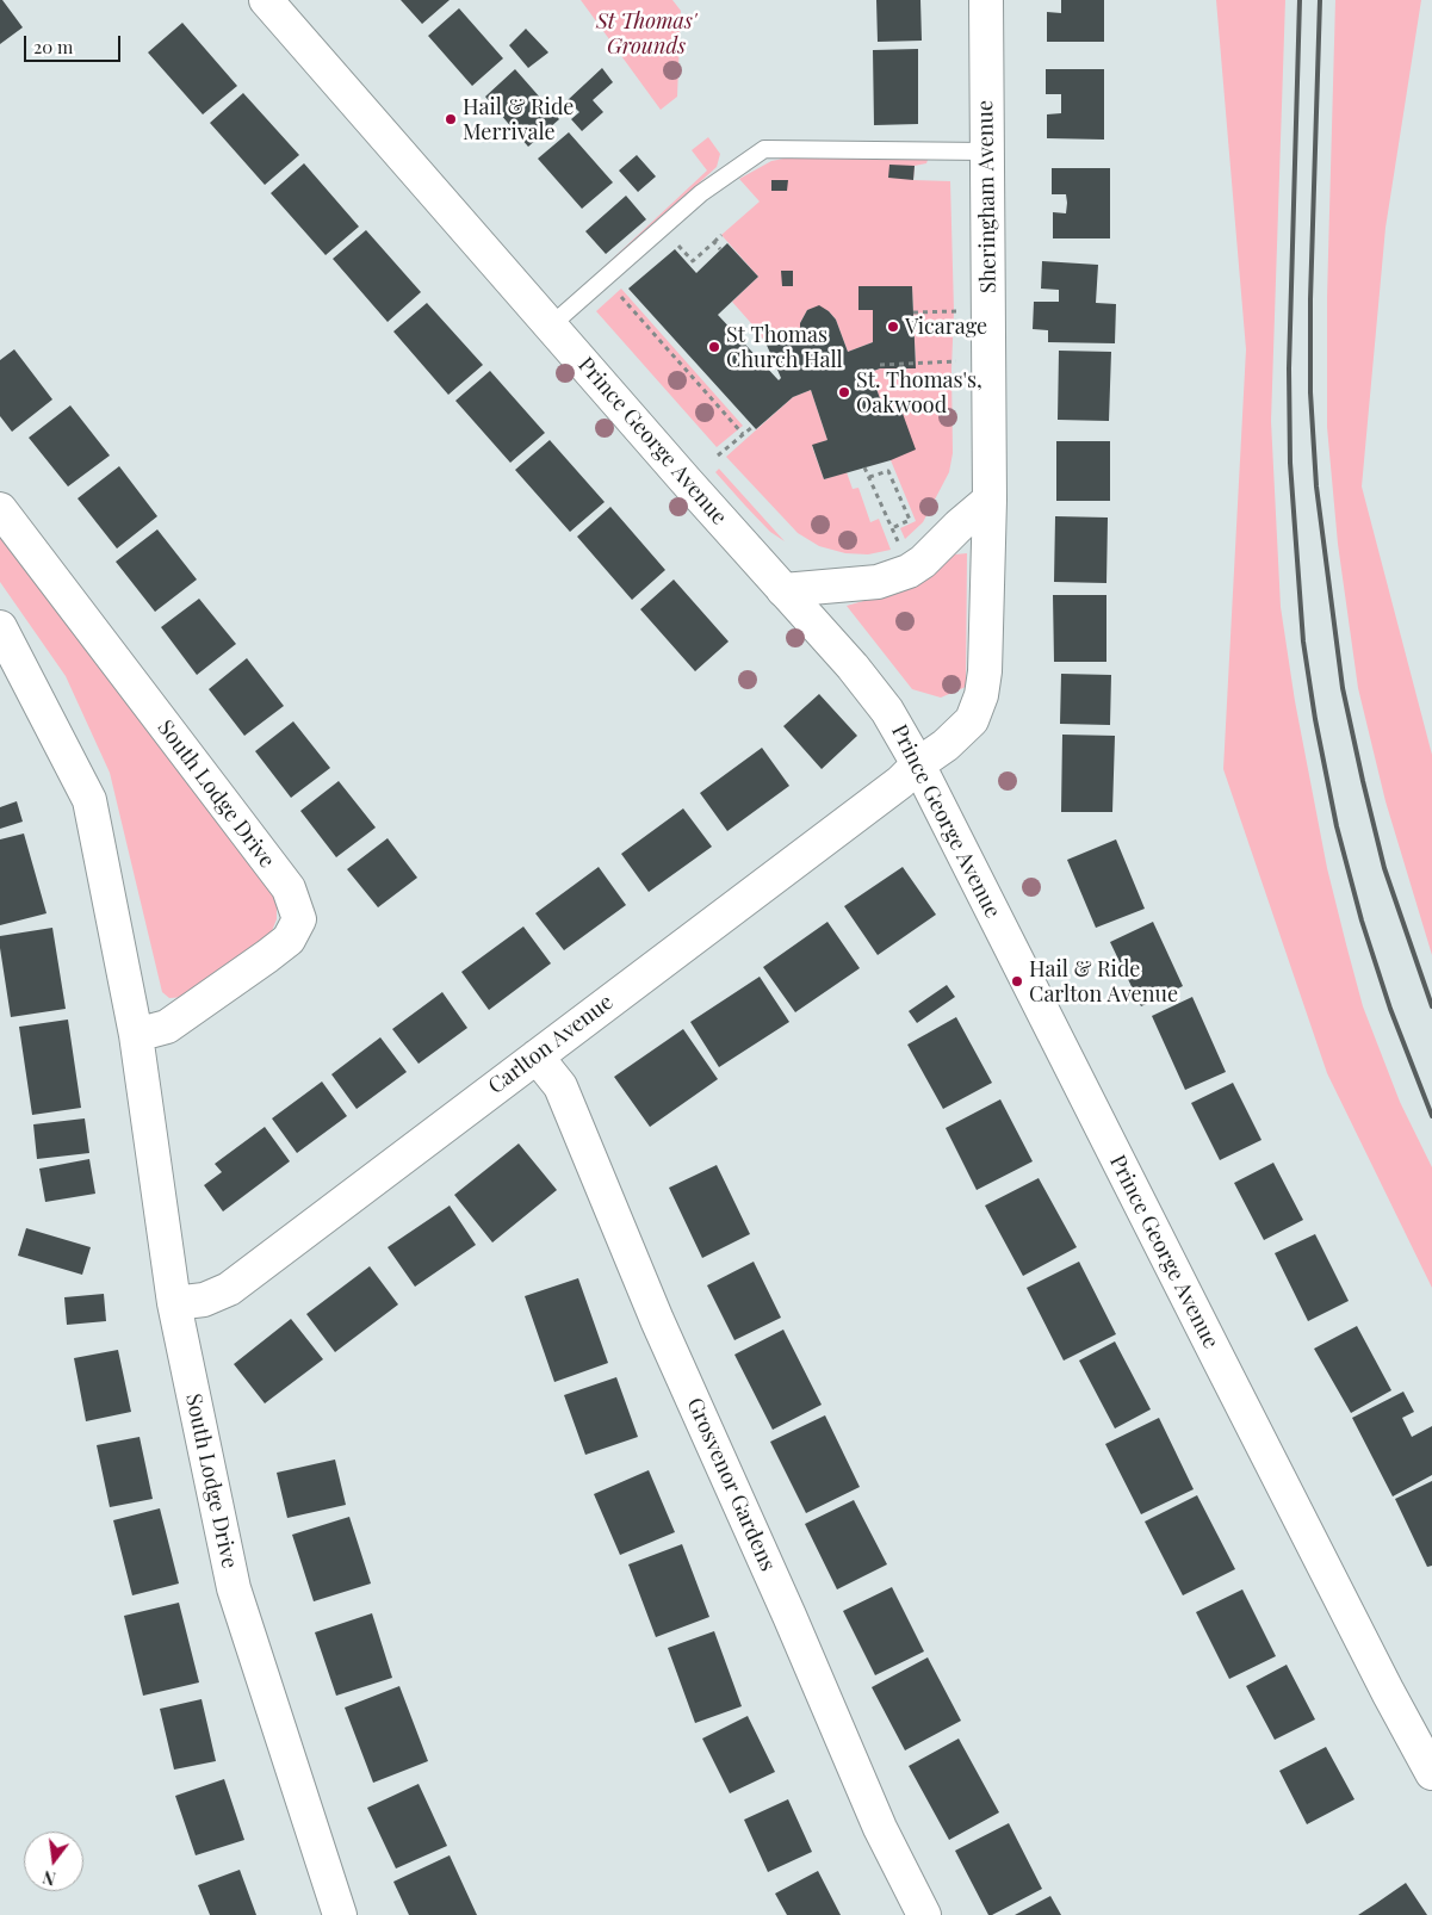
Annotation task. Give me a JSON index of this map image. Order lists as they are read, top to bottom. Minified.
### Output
{"streets":{"street":["Sheringham Avenue","Prince George Avenue","South Lodge Drive","Carlton Avenue","Grosvenor Gardens"]},"crossings":[["Sheringham Avenue","Prince George Avenue"],["Sheringham Avenue","Carlton Avenue"],["Prince George Avenue","Carlton Avenue"],["South Lodge Drive","Carlton Avenue"],["Carlton Avenue","Grosvenor Gardens"]],"parks":["St Thomas' Grounds"],"places":["Hail & Ride Merrivale","Vicarage","St Thomas Church Hall","St. Thomas's, Oakwood","Hail & Ride Carlton Avenue"],"scale_bar":"20 m","north":"bottom"}
